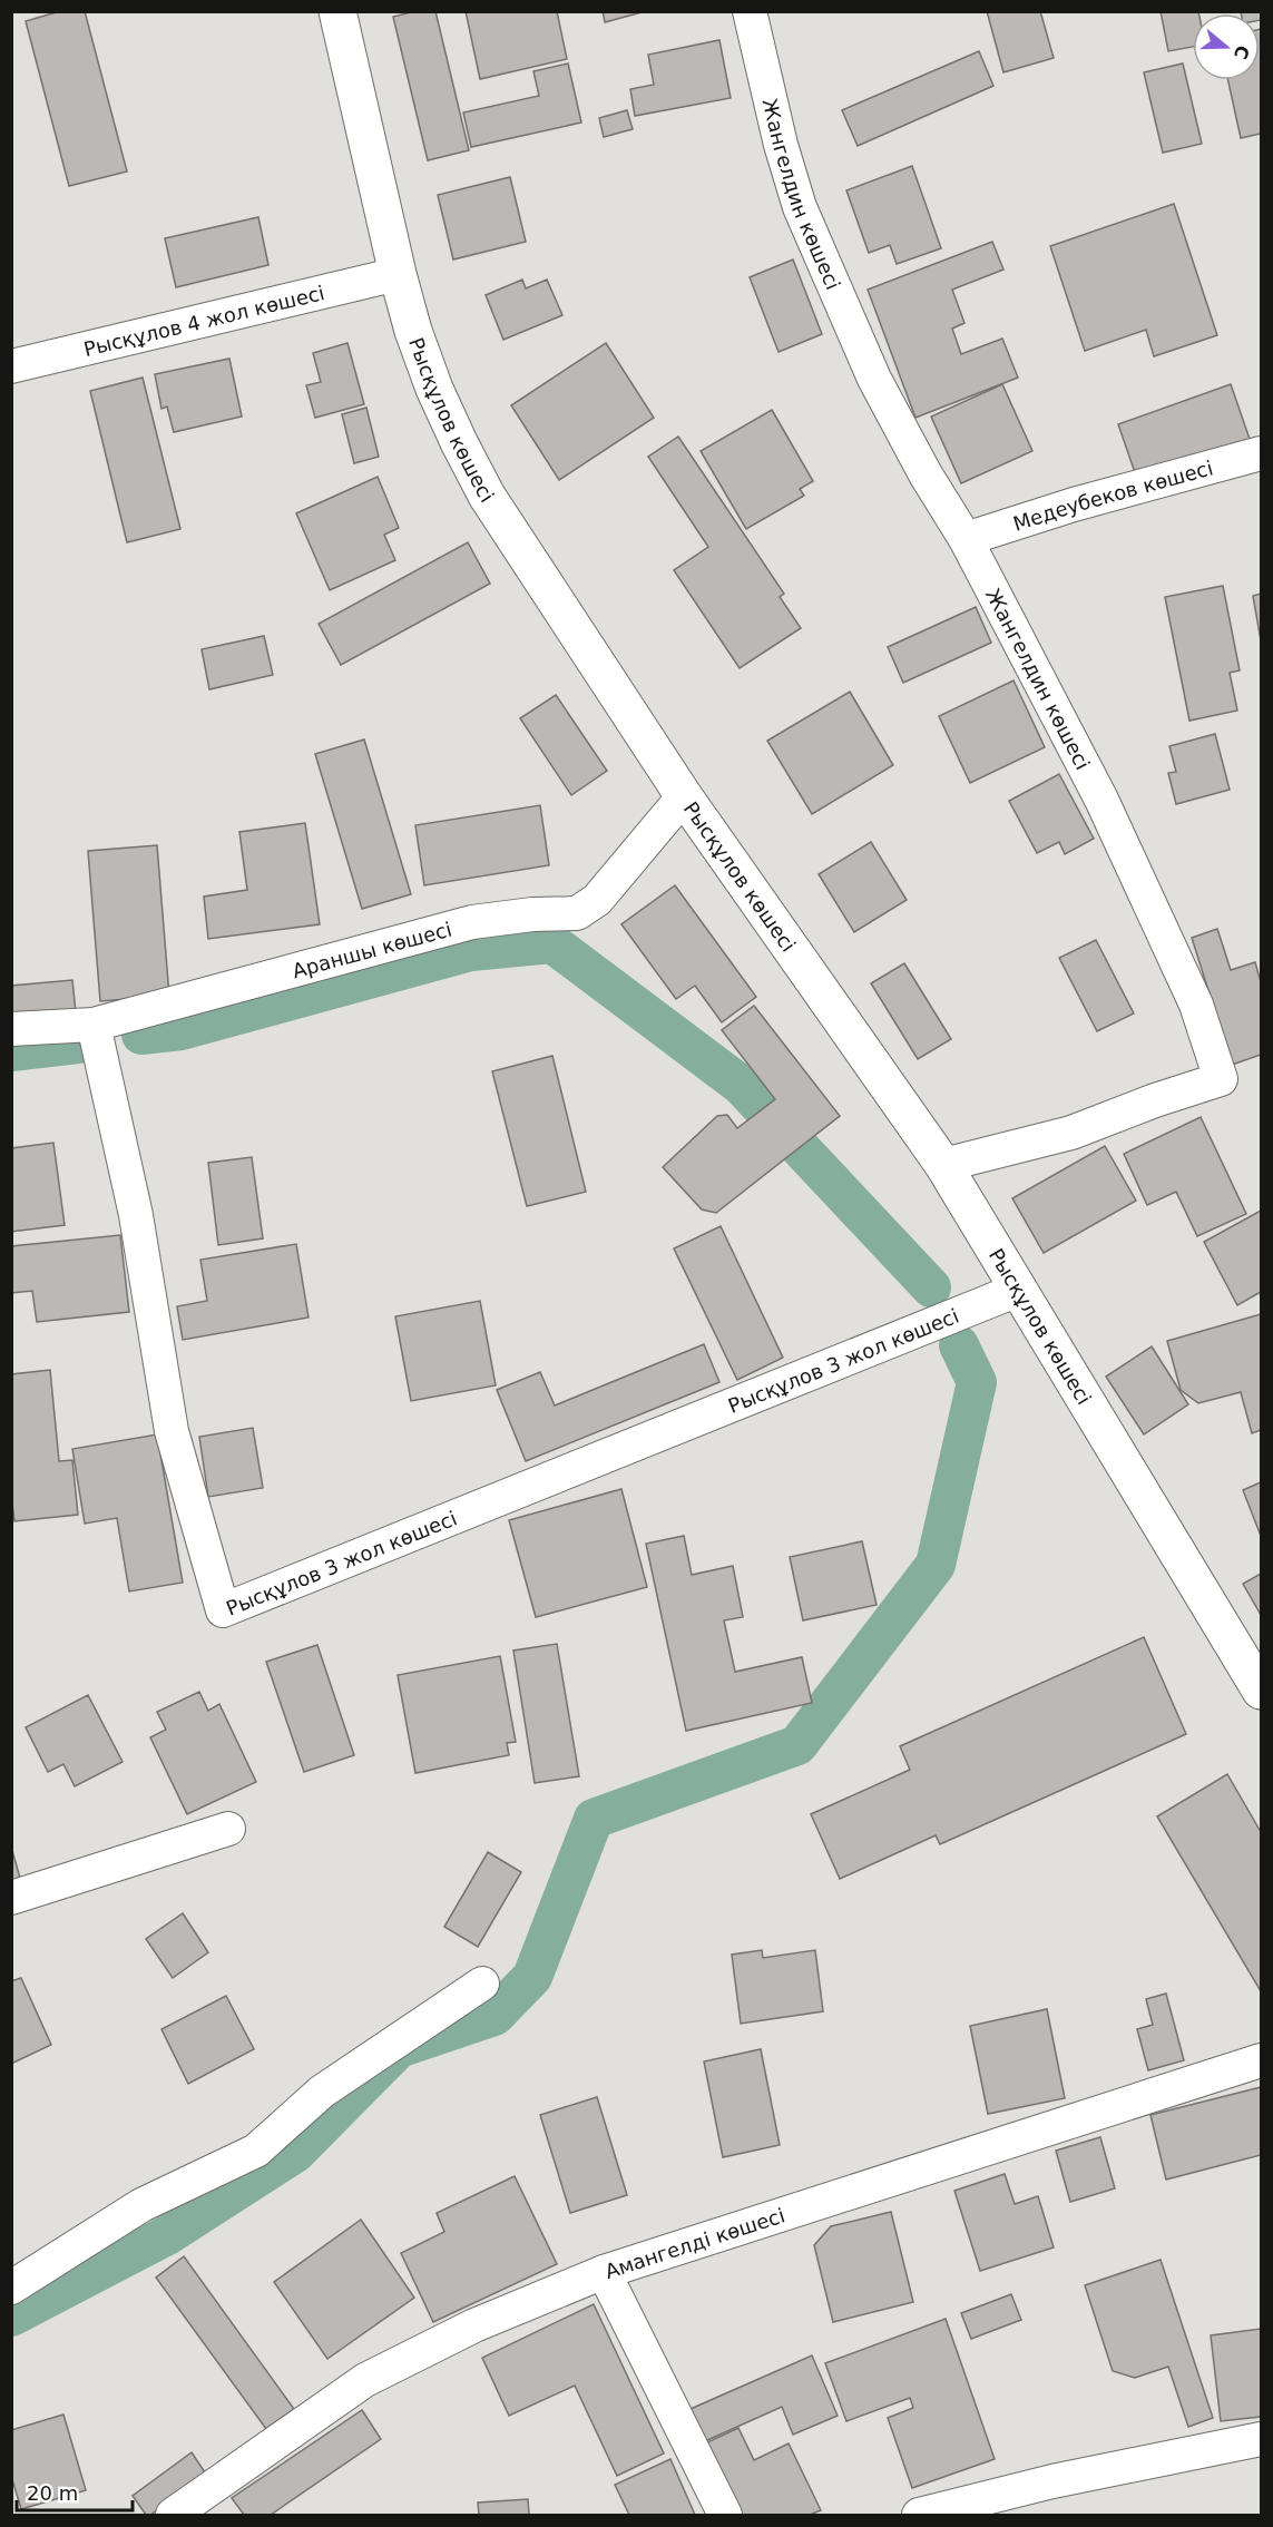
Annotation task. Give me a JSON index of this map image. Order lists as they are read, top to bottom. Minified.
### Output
{"streets":{"main road":["Рысқұлов көшесі"],"street":["Жангелдин көшесі","Рысқұлов 4 жол көшесі","Медеубеков көшесі","Араншы көшесі","Рысқұлов 3 жол көшесі","Амангелді көшесі"]},"crossings":[["Жангелдин көшесі","Рысқұлов көшесі"],["Жангелдин көшесі","Медеубеков көшесі"],["Рысқұлов 4 жол көшесі","Рысқұлов көшесі"],["Рысқұлов көшесі","Араншы көшесі"],["Рысқұлов көшесі","Рысқұлов 3 жол көшесі"],["Араншы көшесі","Рысқұлов 3 жол көшесі"]],"scale_bar":"20 m","north":"right"}
